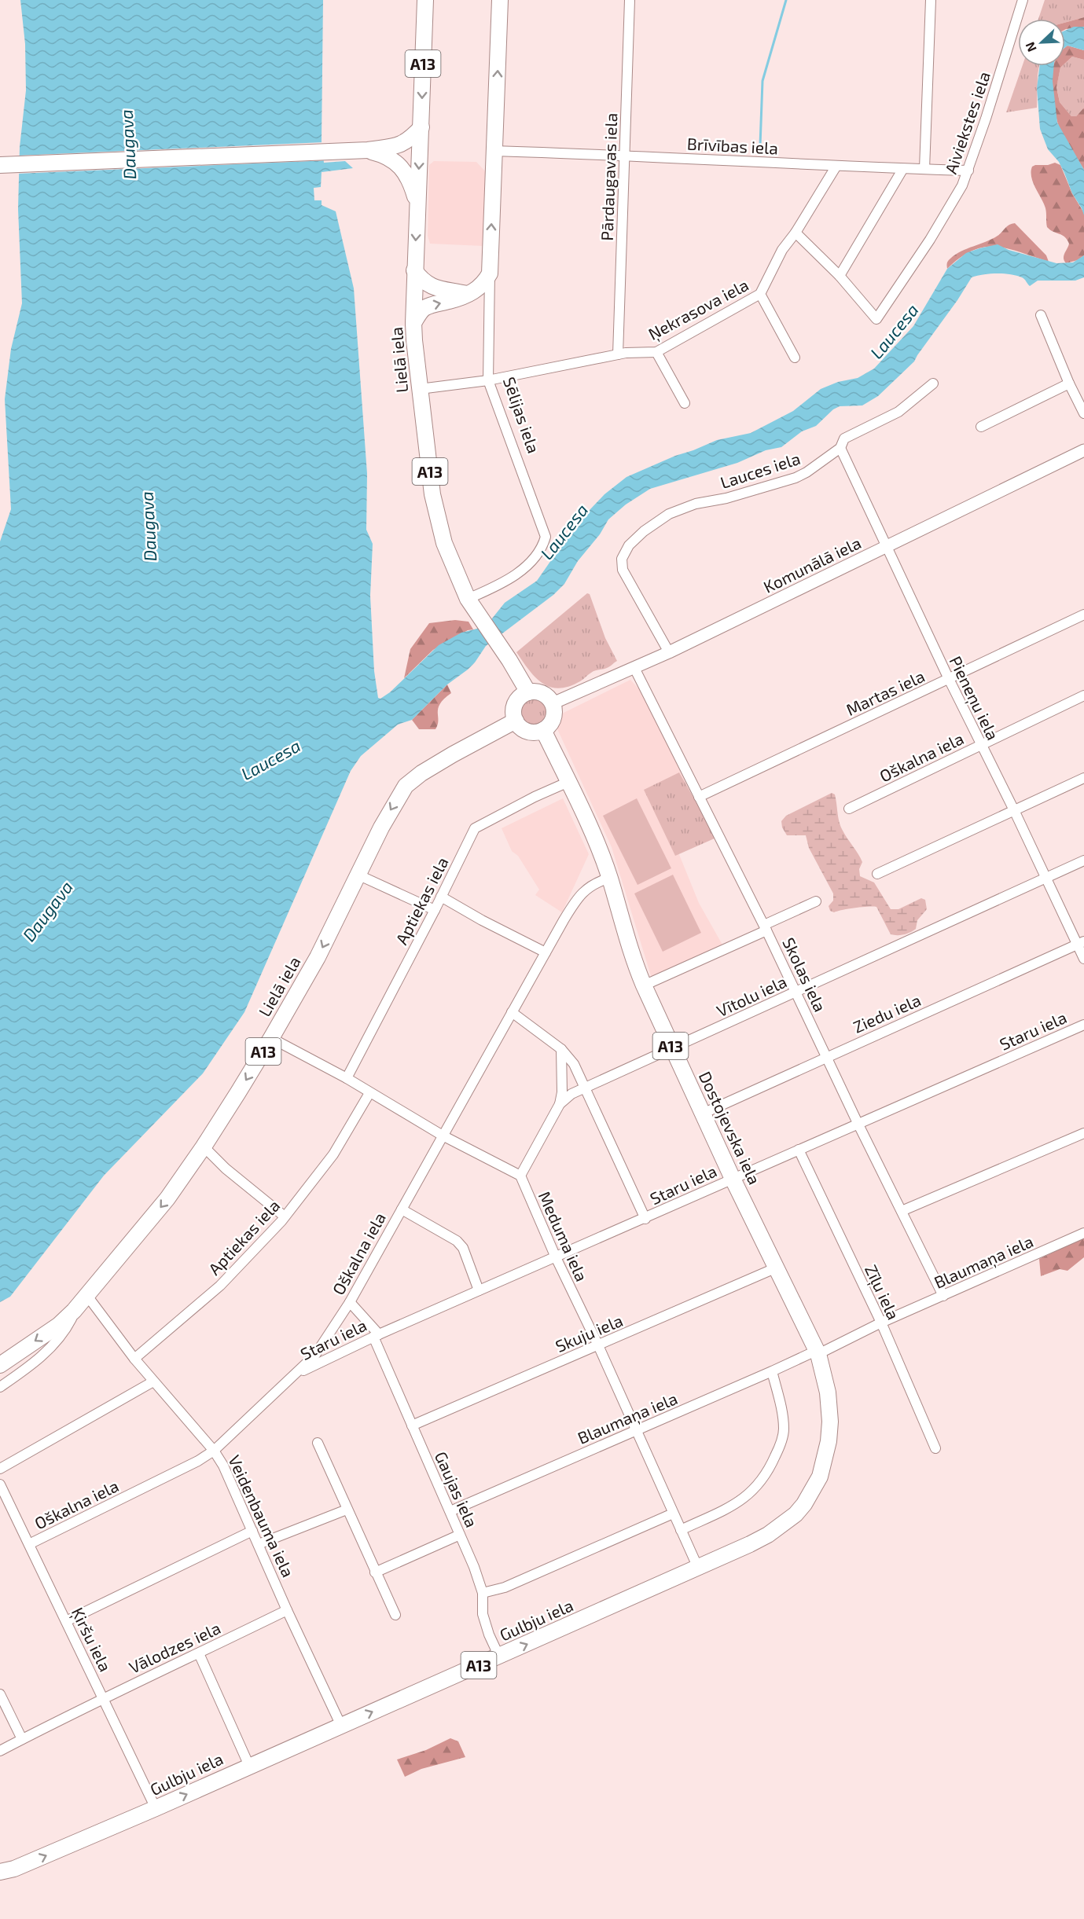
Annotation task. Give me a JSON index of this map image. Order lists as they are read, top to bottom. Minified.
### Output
{"streets":{"main road":["A13","Lielā iela","Sēlijas iela","Dostojevska iela","Gulbju iela"],"street":["Aiviekstes iela","Brīvības iela","Pārdaugavas iela","Ņekrasova iela","Lauces iela","Komunālā iela","Martas iela","Pieneņu iela","Oškalna iela","Aptiekas iela","Skolas iela","Vītolu iela","Ziedu iela","Staru iela","Meduma iela","Blaumaņa iela","Zīļu iela","Skuju iela","Gaujas iela","Veidenbauma iela","Ķiršu iela","Vālodzes iela"]},"crossings":[["A13","Lielā iela"],["Aiviekstes iela","Brīvības iela"],["Brīvības iela","Pārdaugavas iela"],["Brīvības iela","Ņekrasova iela"],["Brīvības iela","Sēlijas iela"],["Pārdaugavas iela","Ņekrasova iela"],["Ņekrasova iela","Lielā iela"],["Ņekrasova iela","Sēlijas iela"],["Lielā iela","Sēlijas iela"],["Lielā iela","Komunālā iela"],["Lielā iela","Dostojevska iela"],["Lielā iela","Veidenbauma iela"],["Lauces iela","Komunālā iela"],["Lauces iela","Pieneņu iela"],["Komunālā iela","Pieneņu iela"],["Komunālā iela","Skolas iela"],["Komunālā iela","Dostojevska iela"],["Martas iela","Pieneņu iela"],["Martas iela","Skolas iela"],["Pieneņu iela","Oškalna iela"],["Pieneņu iela","Vītolu iela"],["Pieneņu iela","Ziedu iela"],["Oškalna iela","Staru iela"],["Oškalna iela","Dostojevska iela"],["Oškalna iela","Gaujas iela"],["Oškalna iela","Veidenbauma iela"],["Oškalna iela","Ķiršu iela"],["Aptiekas iela","Dostojevska iela"],["Aptiekas iela","Veidenbauma iela"],["Skolas iela","Vītolu iela"],["Skolas iela","Ziedu iela"],["Skolas iela","Staru iela"],["Skolas iela","Blaumaņa iela"],["Vītolu iela","Dostojevska iela"],["Vītolu iela","Meduma iela"],["Ziedu iela","Dostojevska iela"],["Staru iela","Dostojevska iela"],["Staru iela","Meduma iela"],["Staru iela","Zīļu iela"],["Staru iela","Gaujas iela"],["Dostojevska iela","Blaumaņa iela"],["Dostojevska iela","Skuju iela"],["Dostojevska iela","Gulbju iela"],["Meduma iela","Blaumaņa iela"],["Meduma iela","Skuju iela"],["Meduma iela","Gulbju iela"],["Blaumaņa iela","Zīļu iela"],["Blaumaņa iela","Gaujas iela"],["Blaumaņa iela","Gulbju iela"],["Skuju iela","Gaujas iela"],["Gaujas iela","Gulbju iela"],["Veidenbauma iela","Gulbju iela"],["Veidenbauma iela","Vālodzes iela"],["Gulbju iela","Ķiršu iela"],["Ķiršu iela","Vālodzes iela"]],"one_way":["Lielā iela","Sēlijas iela","Gulbju iela"],"water":["Daugava","Laucesa"],"north":"bottom left"}
